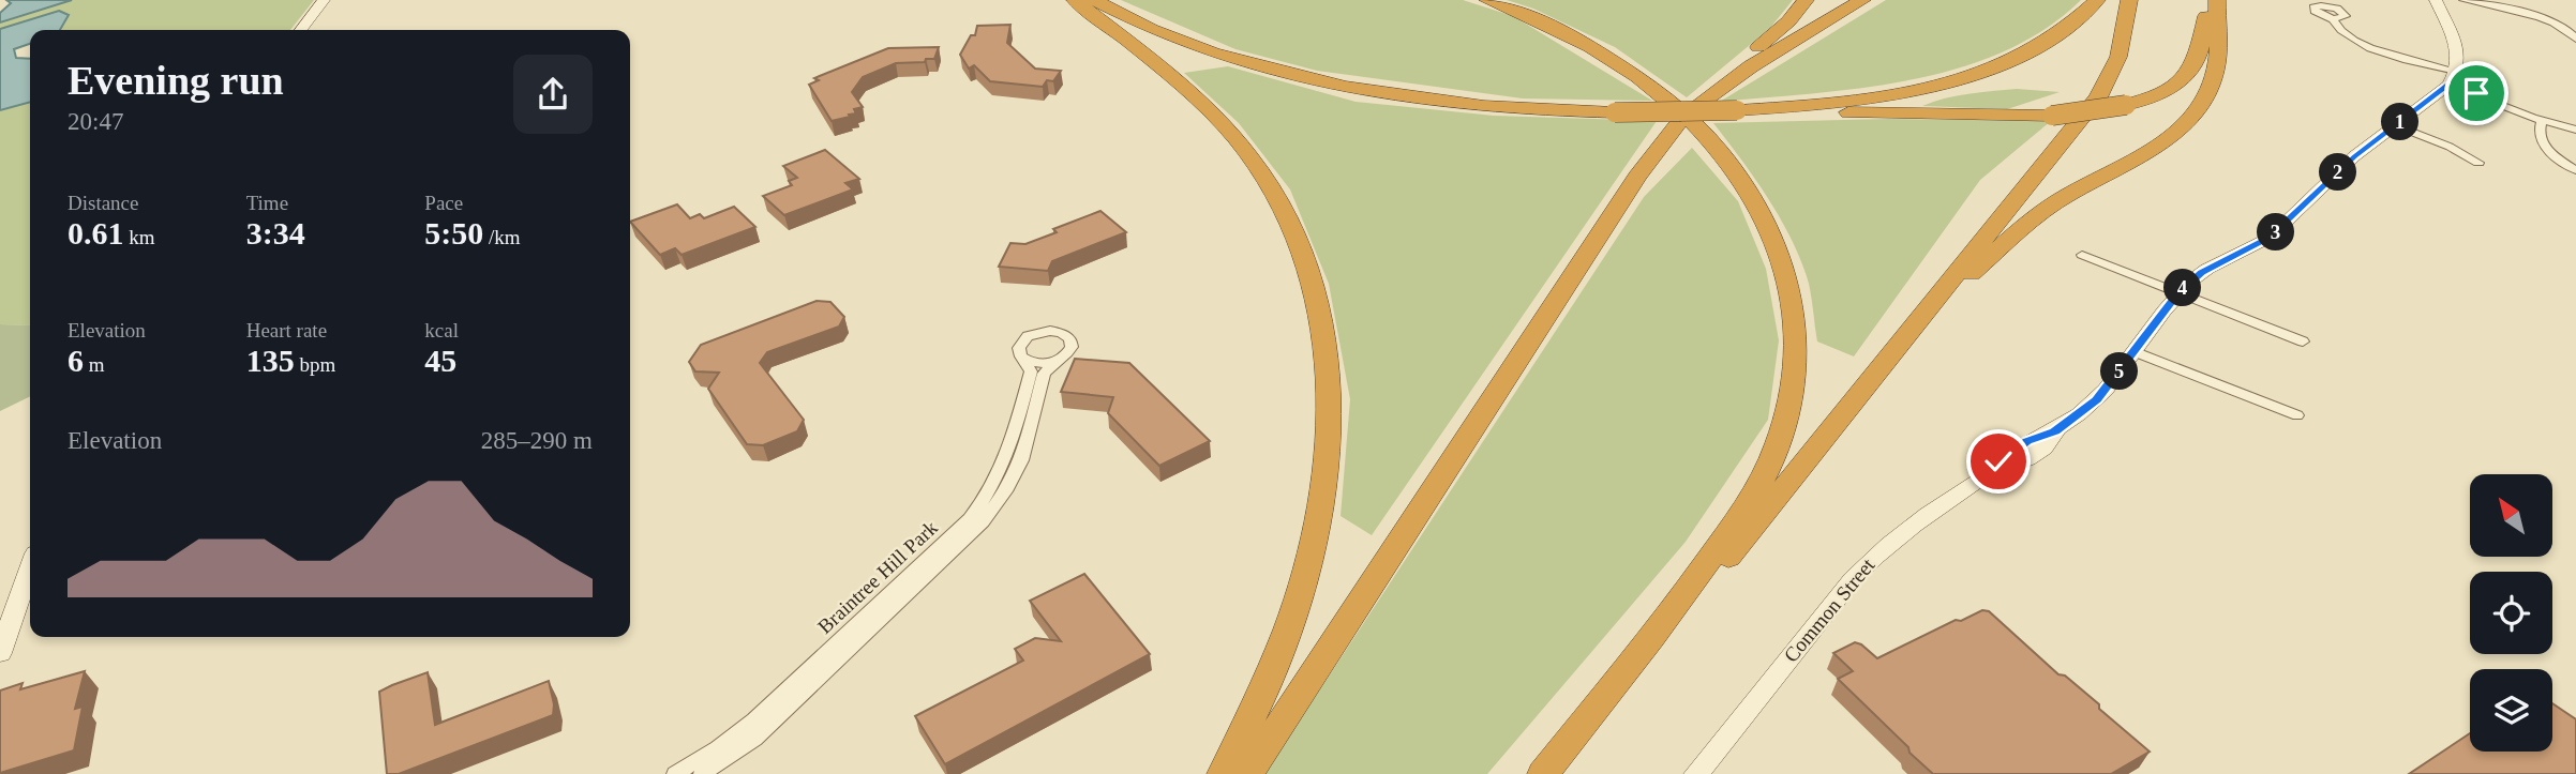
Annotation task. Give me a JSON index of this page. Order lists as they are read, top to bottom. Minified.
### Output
{"streets":{"street":["Braintree Hill Park","Common Street"]},"north":"top left","page":{"heading":["Evening run","20:47"],"pins":["1","2","3","4","5"],"stats":[["Distance","0.61 km"],["Time","3:34"],["Pace","5:50 /km"],["Elevation","6 m"],["Heart rate","135 bpm"],["kcal","45"]],"chart":["Elevation","285–290 m"]}}
